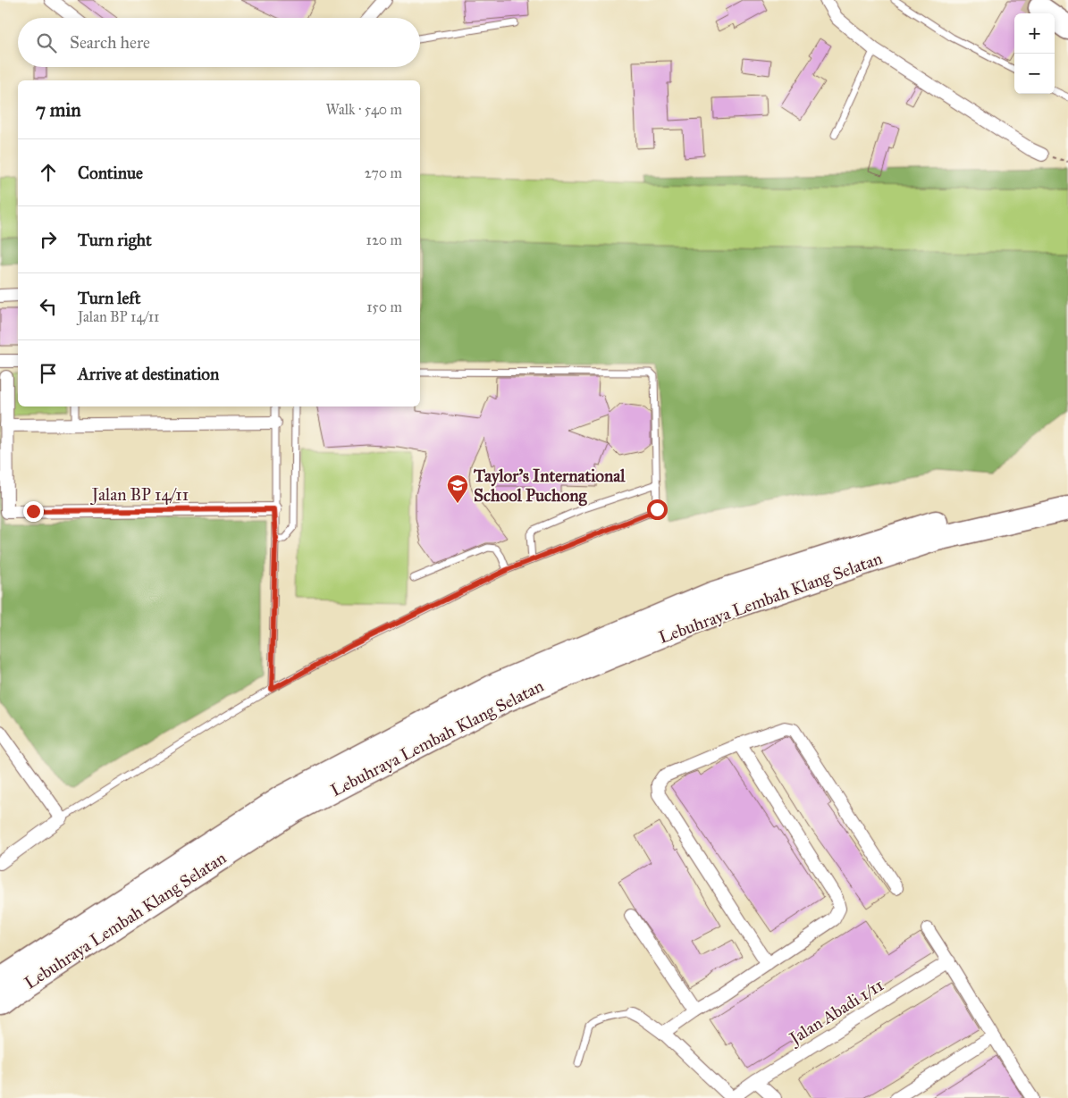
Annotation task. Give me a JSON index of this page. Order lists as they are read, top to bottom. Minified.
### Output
{"streets":{"highway":["Lebuhraya Lembah Klang Selatan"],"street":["Jalan BP 14/11","Jalan Abadi 1/11"]},"places":{"school or university":["Taylor's International School Puchong"]},"page":{"map_buttons":["+","−"],"search":"Search here","heading":["7 min","Walk · 540 m"],"list":[["Continue","270 m"],["Turn right","120 m"],["Turn left","Jalan BP 14/11","150 m"],"Arrive at destination"]}}
